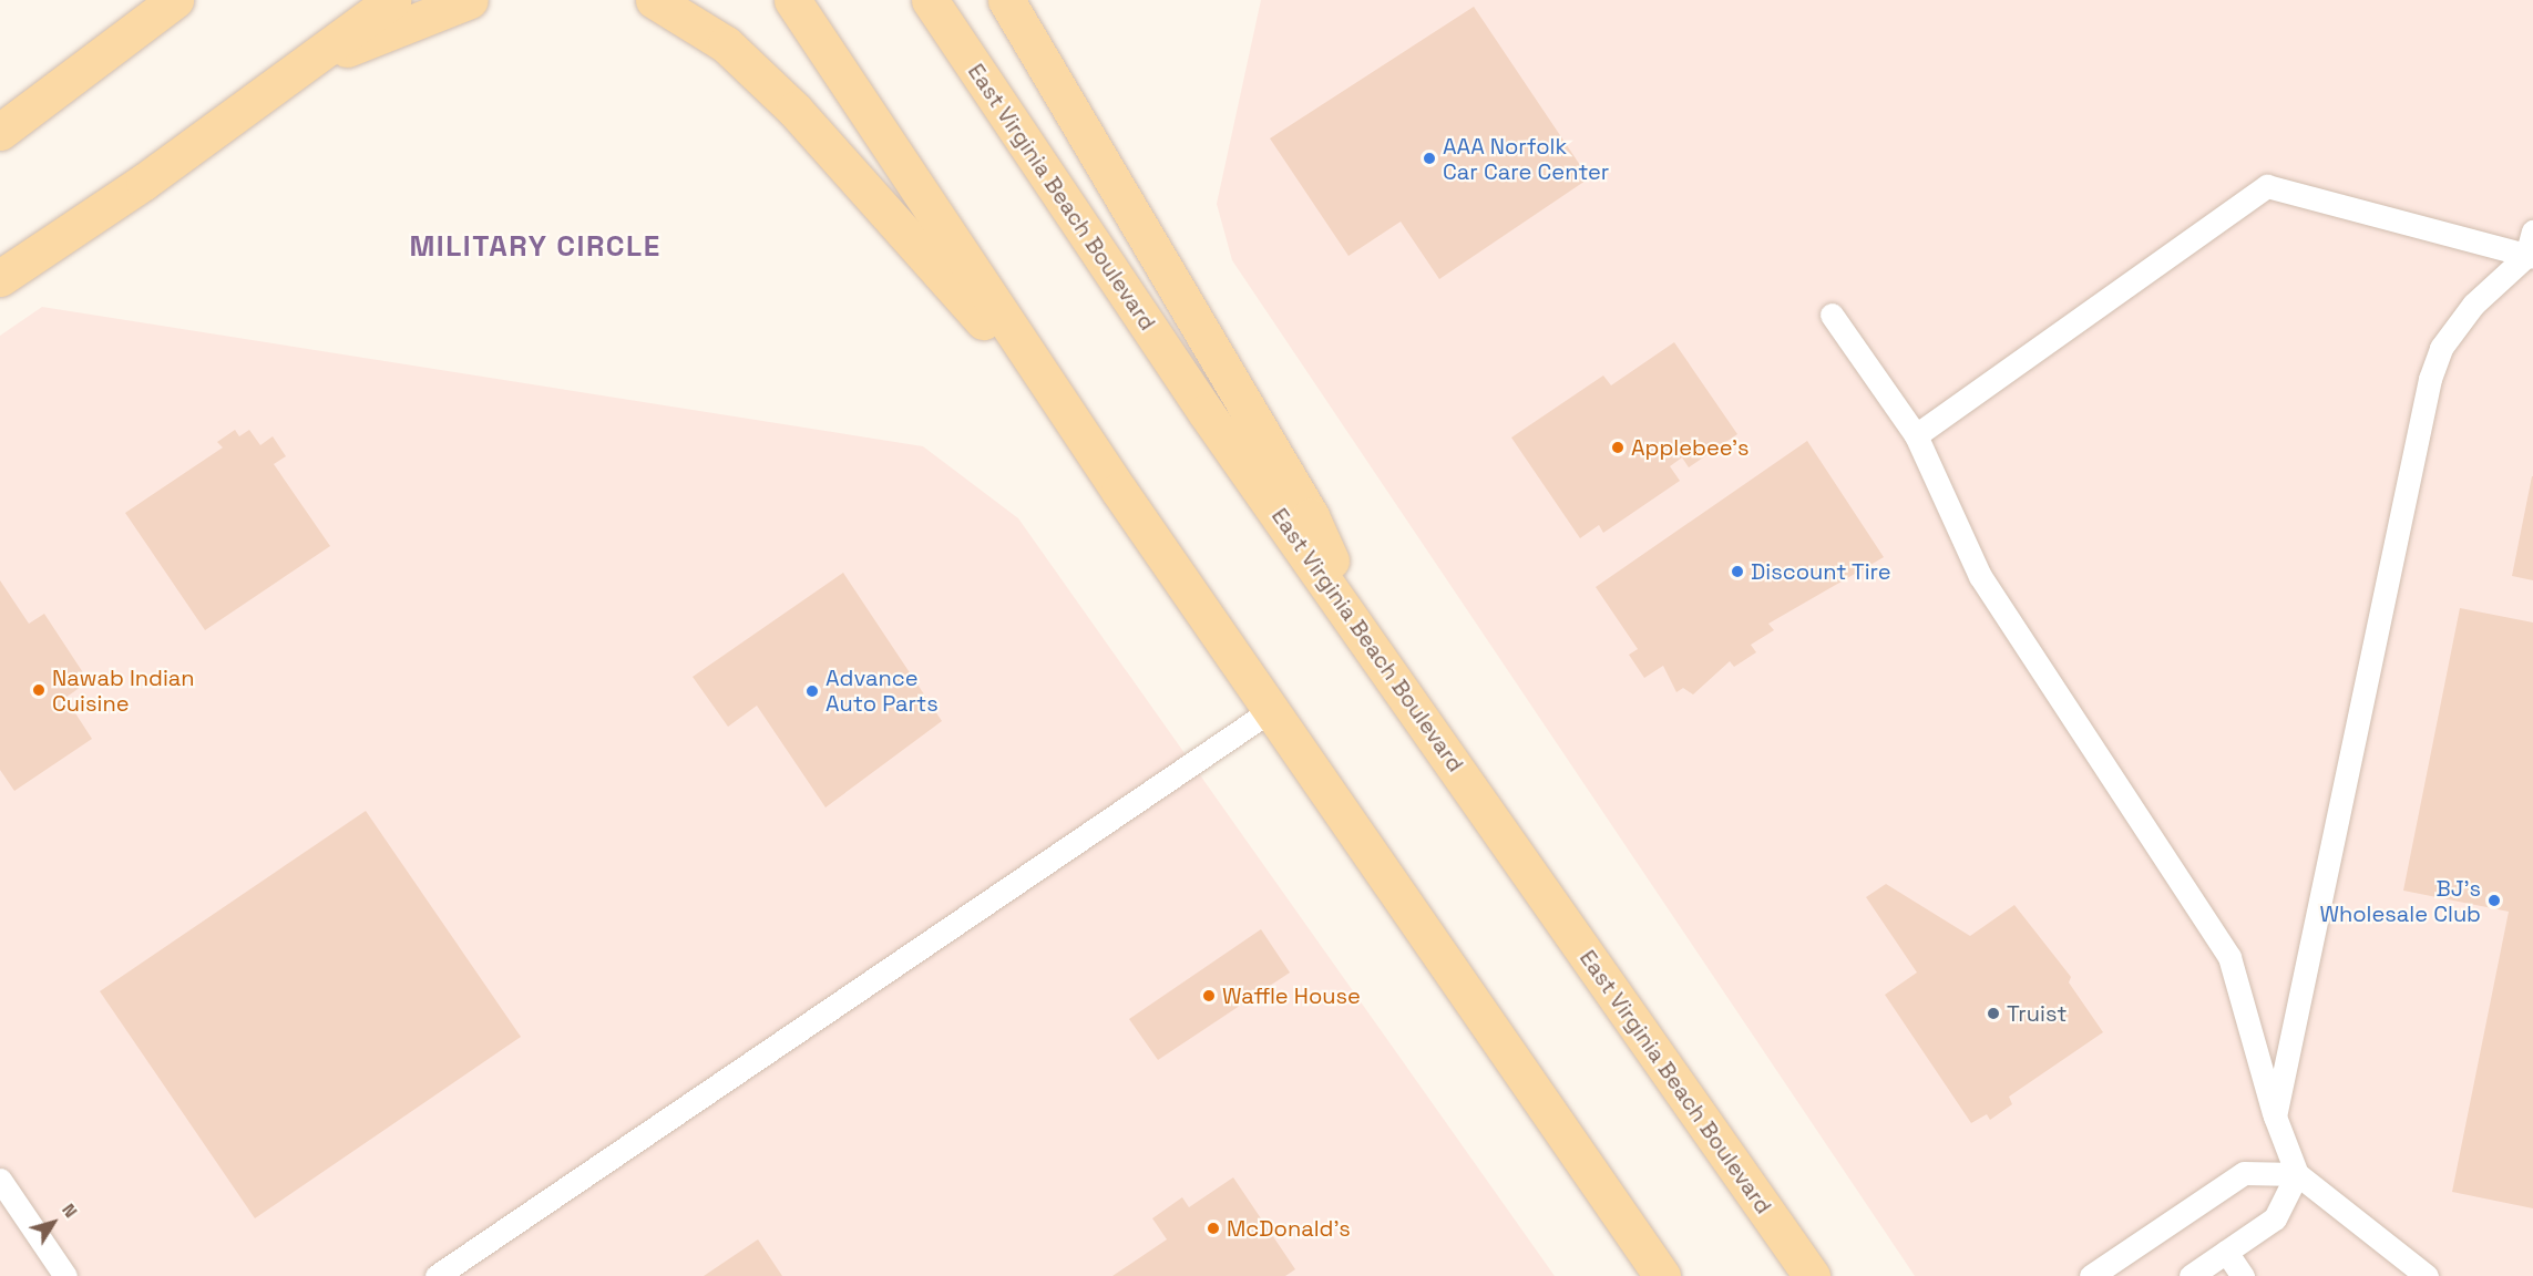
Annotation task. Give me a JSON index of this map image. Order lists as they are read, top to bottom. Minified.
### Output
{"streets":{"main road":["East Virginia Beach Boulevard"]},"districts":["MILITARY CIRCLE"],"places":["AAA Norfolk Car Care Center","Applebee's","Discount Tire","Nawab Indian Cuisine","Advance Auto Parts","BJ's Wholesale Club","Waffle House","Truist","McDonald's"],"north":"top right"}
